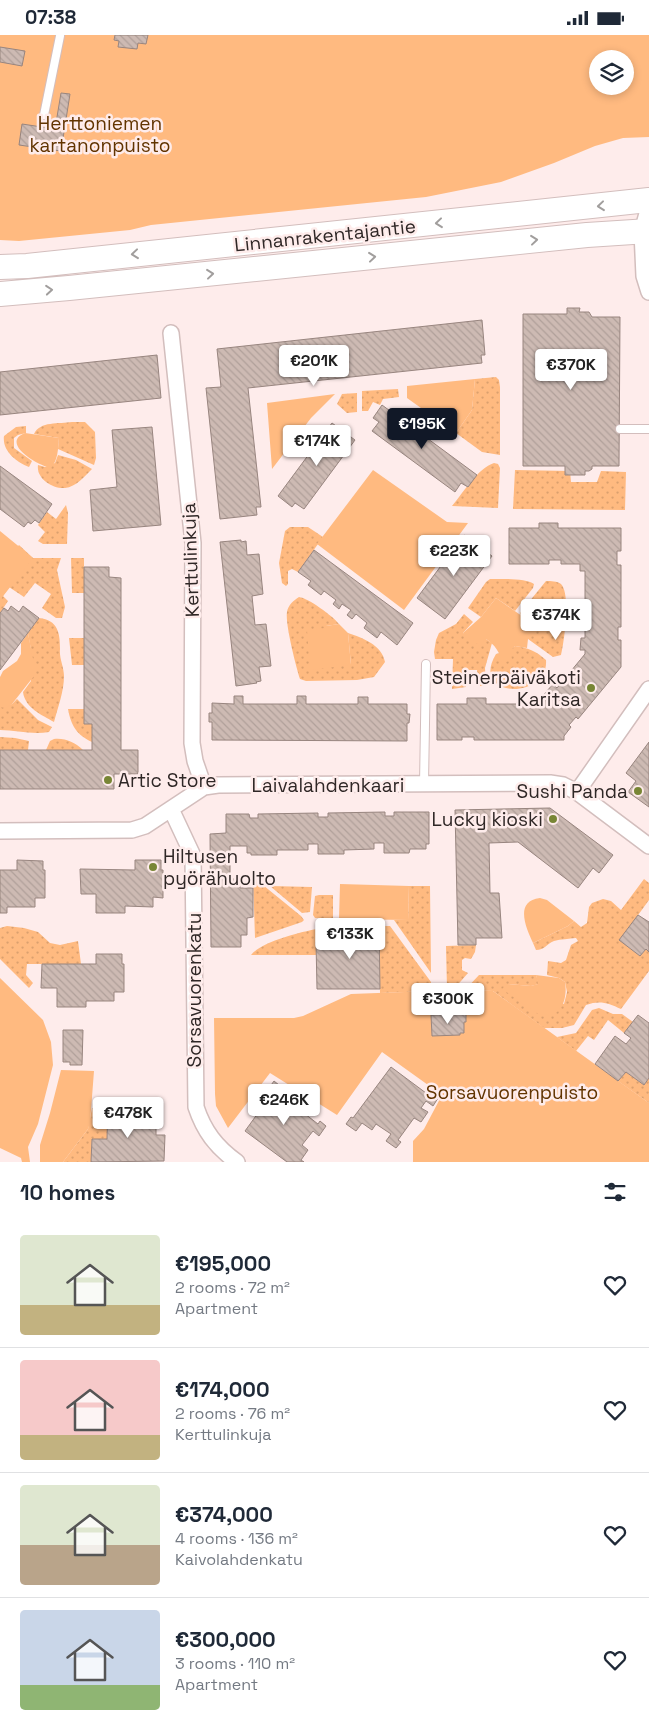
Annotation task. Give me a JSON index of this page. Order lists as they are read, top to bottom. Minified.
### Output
{"streets":{"main road":["Linnanrakentajantie"],"street":["Kerttulinkuja","Laivalahdenkaari","Sorsavuorenkatu"]},"crossings":[["Kerttulinkuja","Laivalahdenkaari"],["Laivalahdenkaari","Sorsavuorenkatu"]],"parks":["Herttoniemen kartanonpuisto","Sorsavuorenpuisto"],"places":["Steinerpäiväkoti Karitsa","Artic Store","Sushi Panda","Lucky kioski","Hiltusen pyörähuolto"],"page":{"status":"07:38","price":["€201K","€370K","€195K","€174K","€223K","€374K","€133K","€300K","€246K","€478K"],"heading":"10 homes","list":[{"name":"€195,000","note":"2 rooms · 72 m² · Apartment"},{"name":"€174,000","note":"2 rooms · 76 m² · Kerttulinkuja"},{"name":"€374,000","note":"4 rooms · 136 m² · Kaivolahdenkatu"},{"name":"€300,000","note":"3 rooms · 110 m² · Apartment"}]}}
